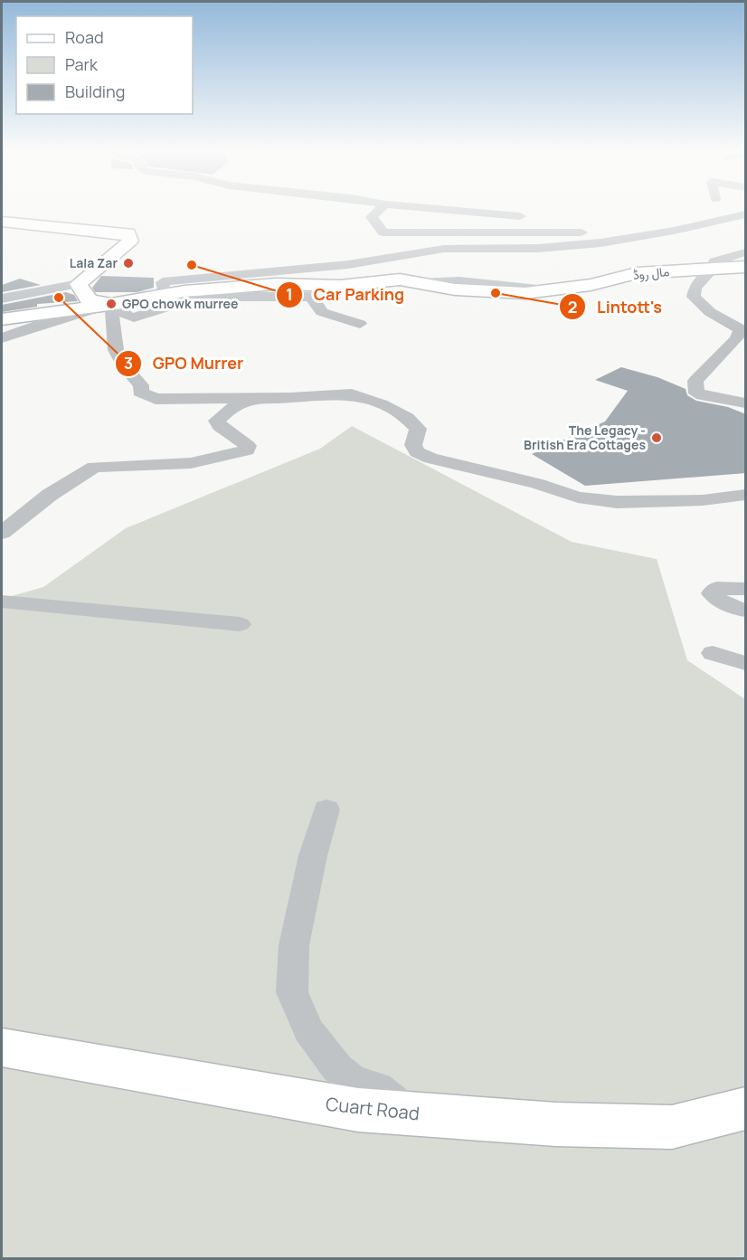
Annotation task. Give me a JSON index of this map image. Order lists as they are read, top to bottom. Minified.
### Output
{"streets":{"main road":["مال روڈ","Cuart Road"]},"places":["Lala Zar","Car Parking","Lintott's","GPO Murrer","GPO chowk murree","The Legacy - British Era Cottages"],"legend":["Road","Park","Building"]}
